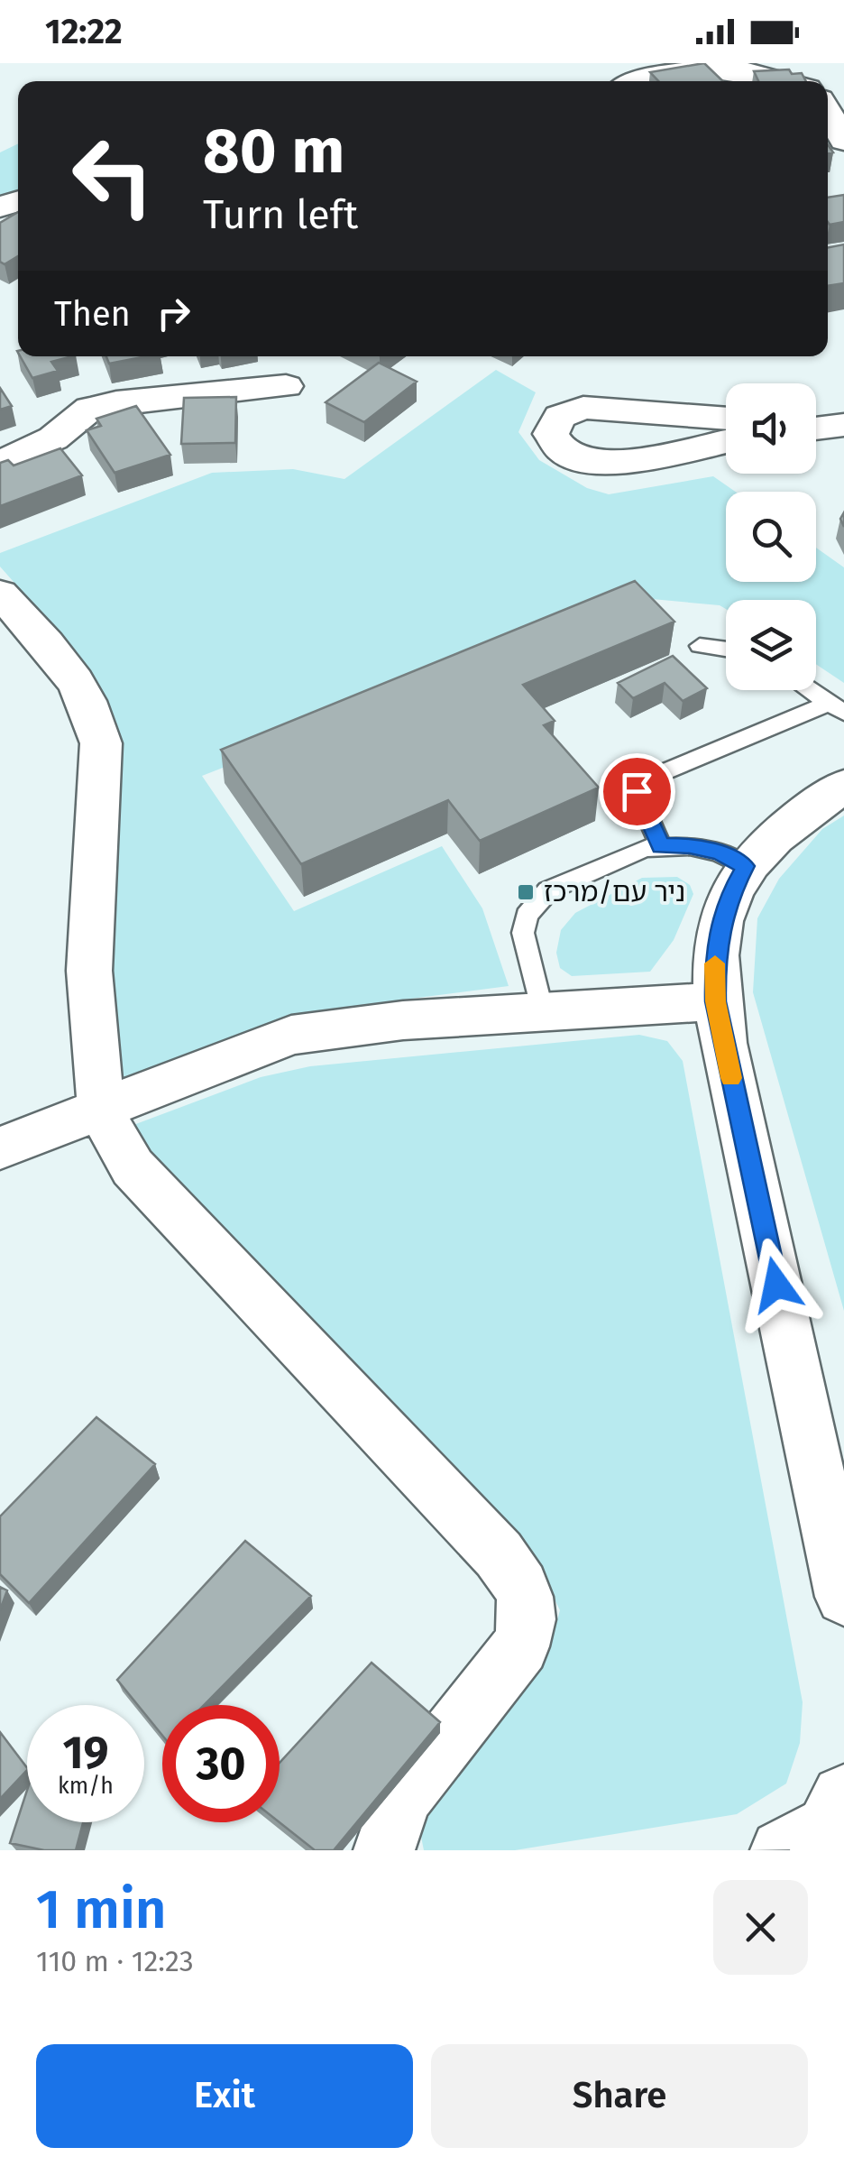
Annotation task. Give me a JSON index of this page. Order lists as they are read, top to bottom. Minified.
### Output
{"places":{"transit":["ניר עם/מרכז"]},"page":{"status":"12:22","turn":["80 m","Turn left"],"then":"Then","speed":"19 km/h","limit":"30","heading":["1 min","110 m · 12:23"],"buttons":["Exit","Share"]}}
